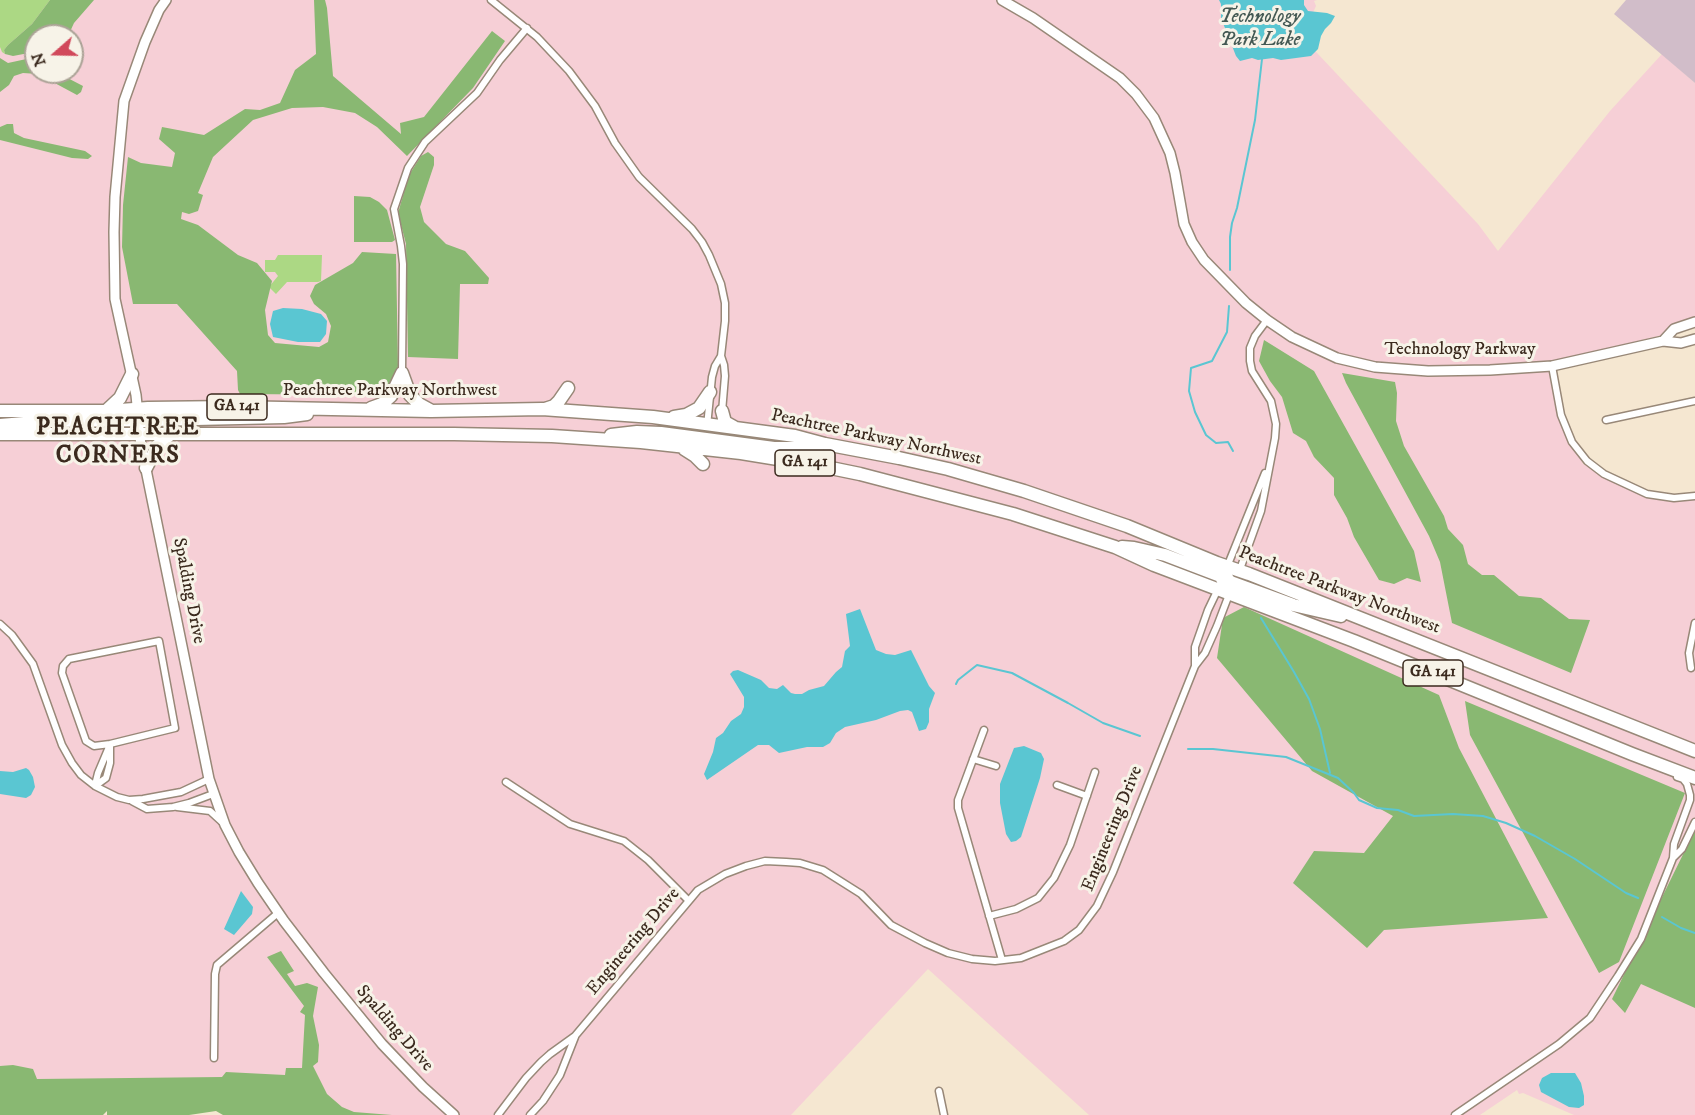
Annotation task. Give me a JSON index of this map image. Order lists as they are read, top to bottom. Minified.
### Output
{"streets":{"highway":["Peachtree Parkway Northwest","GA 141"],"main road":["Technology Parkway","Spalding Drive"],"street":["Engineering Drive"]},"crossings":[["Technology Parkway","Engineering Drive"],["Peachtree Parkway Northwest","Spalding Drive"],["Peachtree Parkway Northwest","Engineering Drive"]],"districts":["PEACHTREE CORNERS"],"water":["Technology Park Lake"],"north":"left"}
